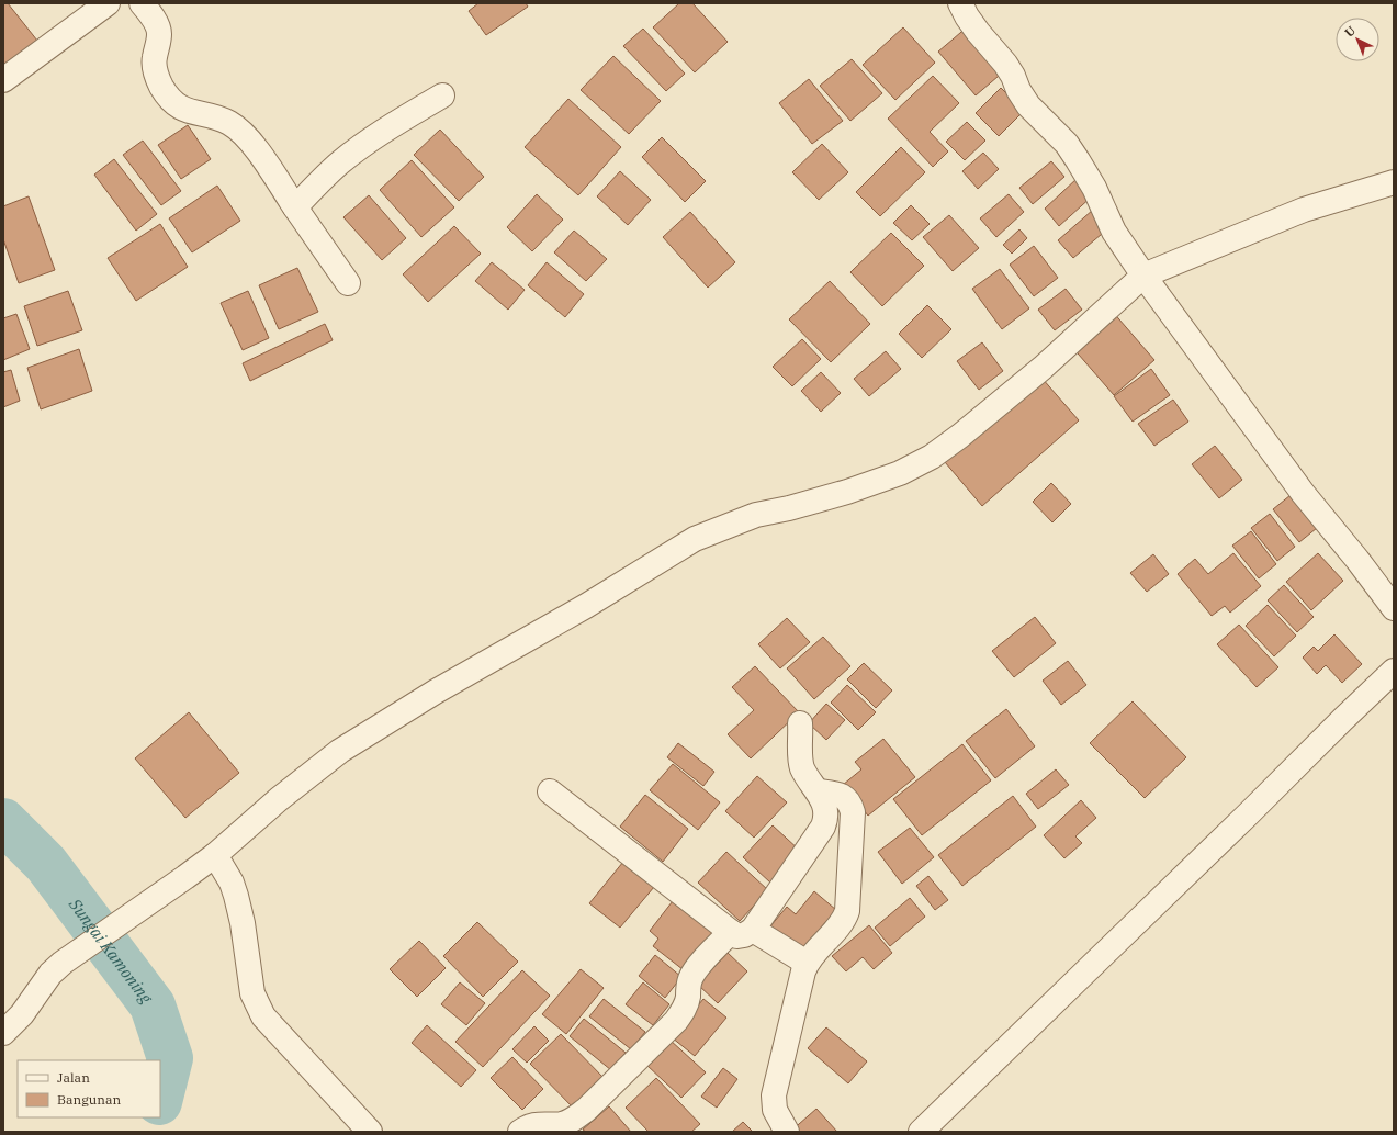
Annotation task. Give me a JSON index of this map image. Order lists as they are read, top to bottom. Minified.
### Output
{"water":["Sungai Kamoning"],"legend":["Jalan","Bangunan"],"north":"top left"}
